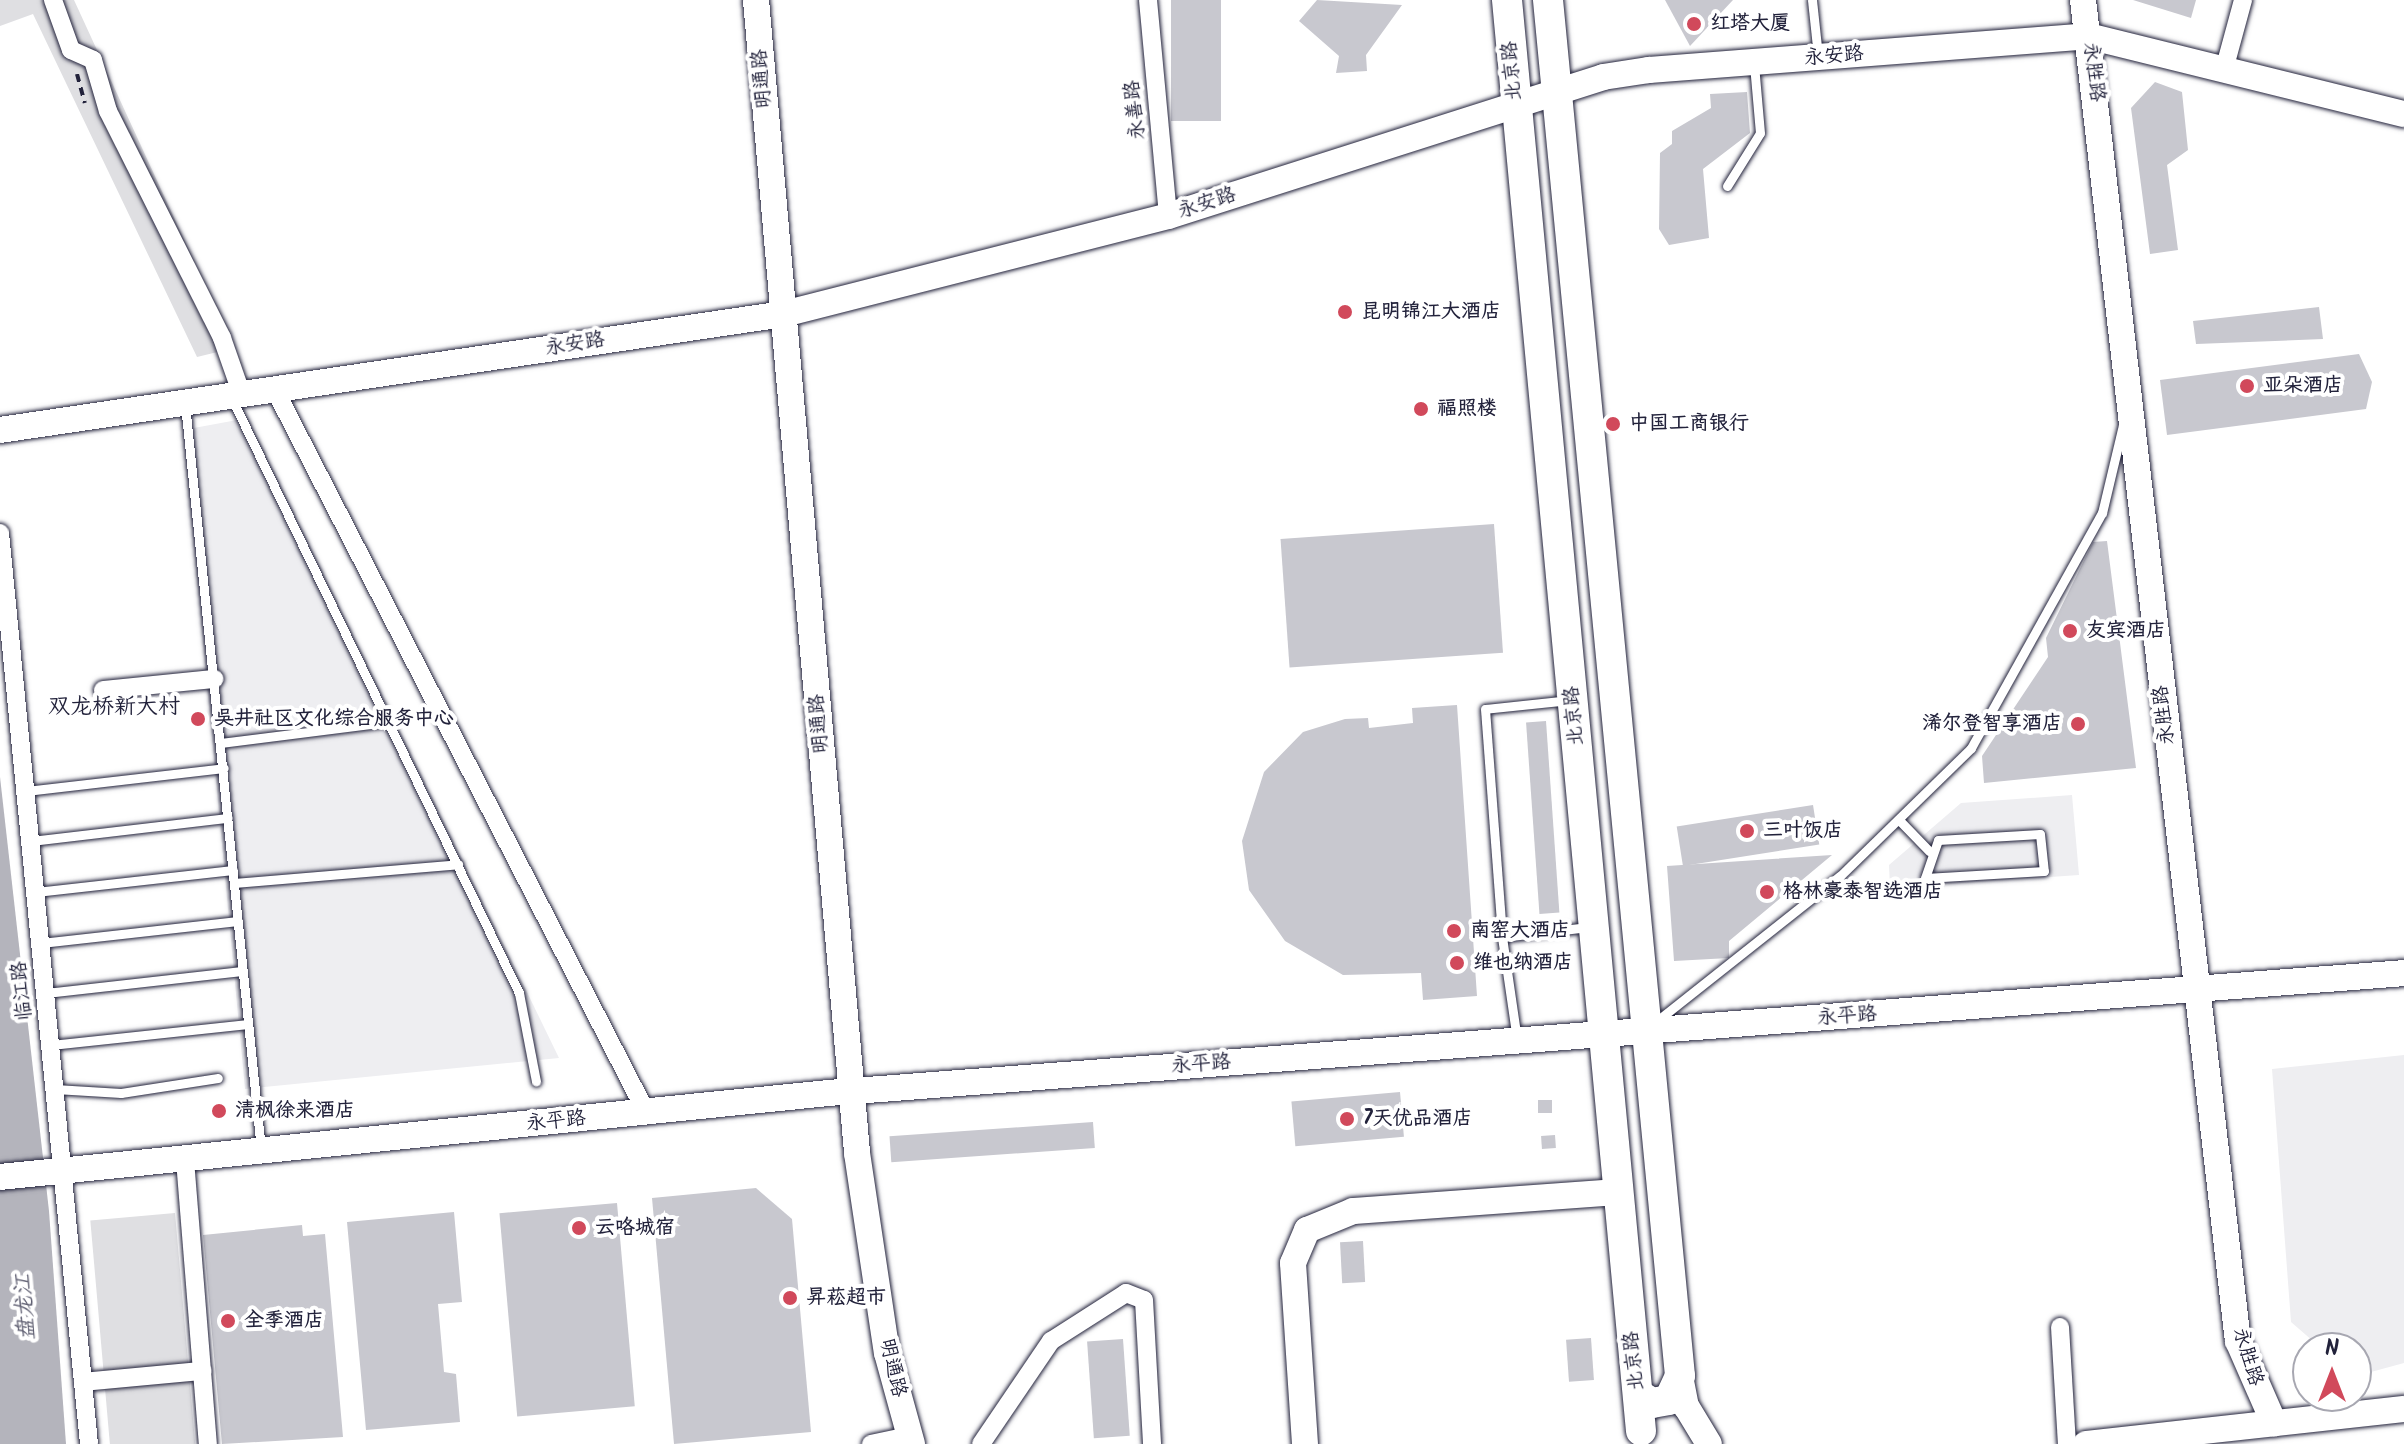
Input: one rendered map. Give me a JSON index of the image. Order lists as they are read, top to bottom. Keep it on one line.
{"streets":{"main road":["北京路"],"street":["永安路","永胜路","明通路","永善路","临江路","永平路"]},"crossings":[["永安路","北京路"],["永安路","永胜路"],["永安路","明通路"],["永安路","永善路"],["北京路","永平路"],["永胜路","永平路"],["明通路","永平路"],["临江路","永平路"]],"districts":["双龙桥新大村"],"water":["盘龙江"],"places":["红塔大厦","昆明锦江大酒店","亚朵酒店","福照楼","中国工商银行","友宾酒店","吴井社区文化综合服务中心","浠尔登智享酒店","三叶饭店","格林豪泰智选酒店","南窑大酒店","维也纳酒店","清枫徐来酒店","7天优品酒店","云咯城宿","昇菘超市","全季酒店"],"north":"top"}
